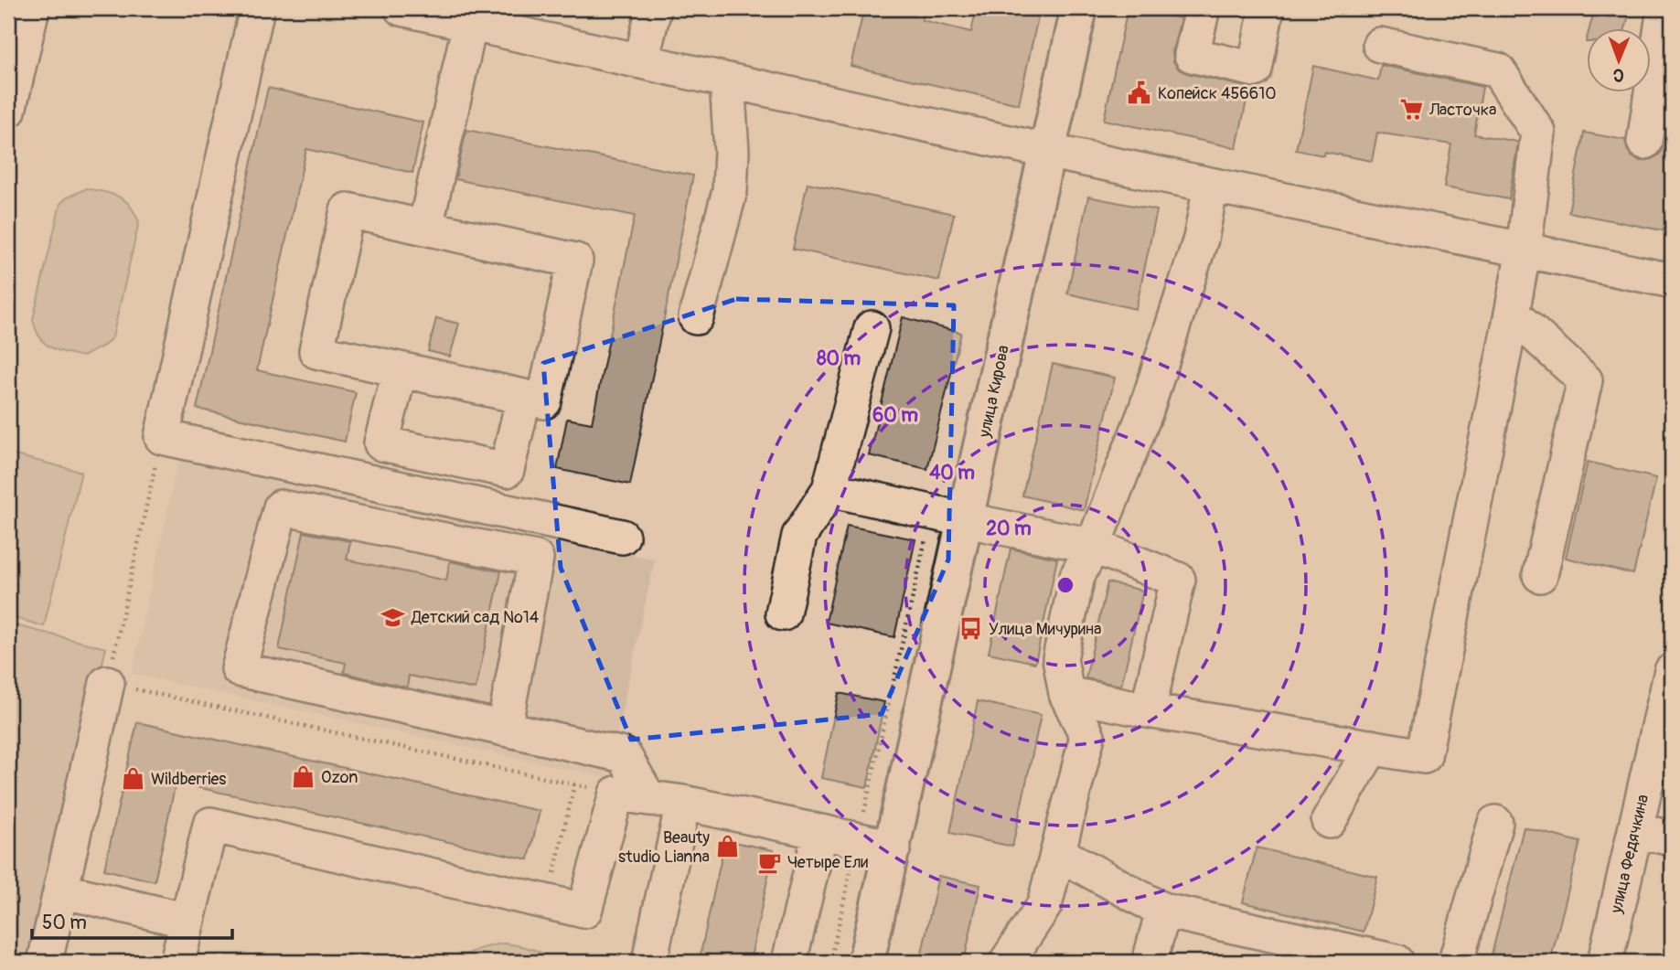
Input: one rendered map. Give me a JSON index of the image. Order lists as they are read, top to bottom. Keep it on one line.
{"streets":{"main road":["улица Кирова"],"street":["улица Федячкина"]},"places":{"public building":["Копейск 456610"],"supermarket":["Ласточка"],"school or university":["Детский сад №14"],"bus stop":["Улица Мичурина"],"shop":["Ozon","Wildberries","Beauty studio Lianna"],"cafe":["Четыре Ели"]},"scale_bar":"50 m","north":"bottom","rings":["80 m","60 m","40 m","20 m"]}
